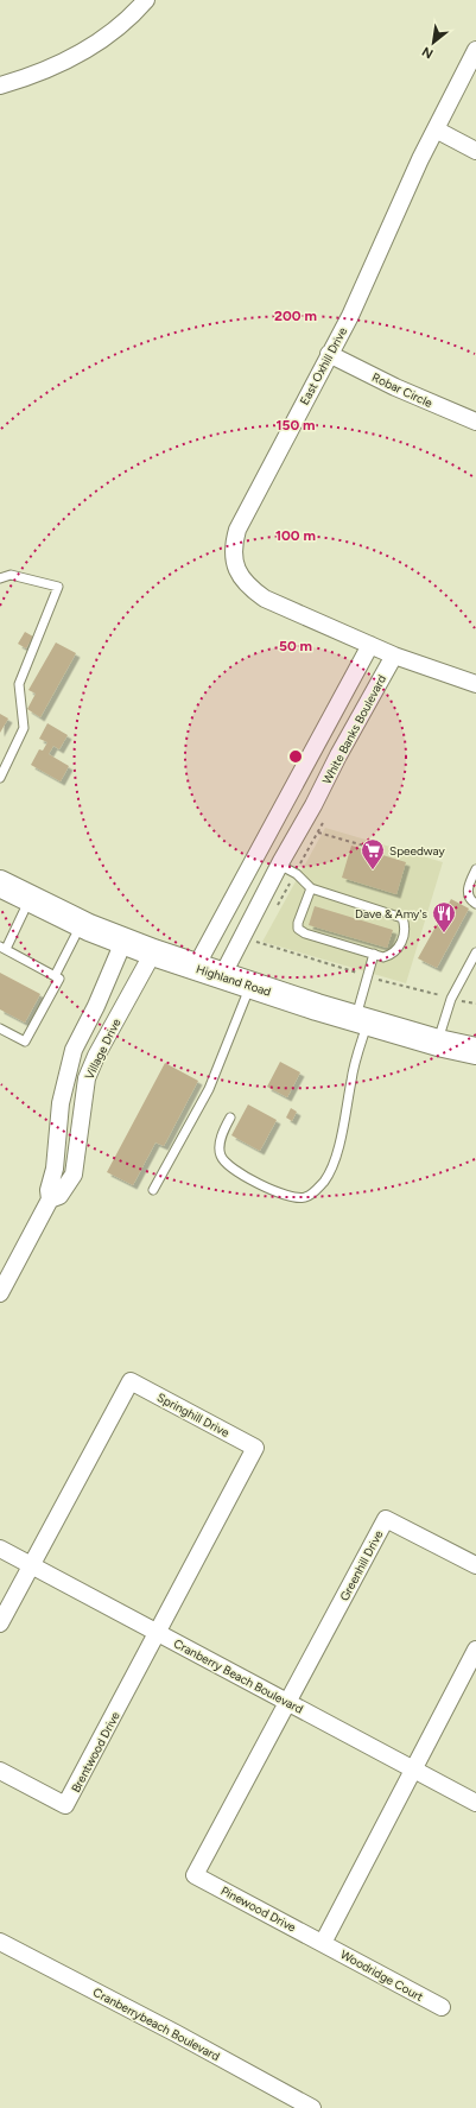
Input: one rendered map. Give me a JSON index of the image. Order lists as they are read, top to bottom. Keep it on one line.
{"streets":{"highway":["Highland Road"],"street":["East Oxhill Drive","Robar Circle","White Banks Boulevard","Village Drive","Springhill Drive","Greenhill Drive","Cranberry Beach Boulevard","Brentwood Drive","Pinewood Drive","Woodridge Court","Cranberrybeach Boulevard"]},"crossings":[["East Oxhill Drive","Robar Circle"],["East Oxhill Drive","White Banks Boulevard"],["White Banks Boulevard","Highland Road"],["Highland Road","Village Drive"],["Springhill Drive","Cranberry Beach Boulevard"],["Springhill Drive","Brentwood Drive"],["Greenhill Drive","Cranberry Beach Boulevard"],["Greenhill Drive","Pinewood Drive"],["Cranberry Beach Boulevard","Brentwood Drive"],["Cranberry Beach Boulevard","Pinewood Drive"],["Pinewood Drive","Woodridge Court"]],"places":{"supermarket":["Speedway"],"restaurant":["Dave & Amy's"]},"north":"bottom left","rings":["200 m","150 m","100 m","50 m"]}
